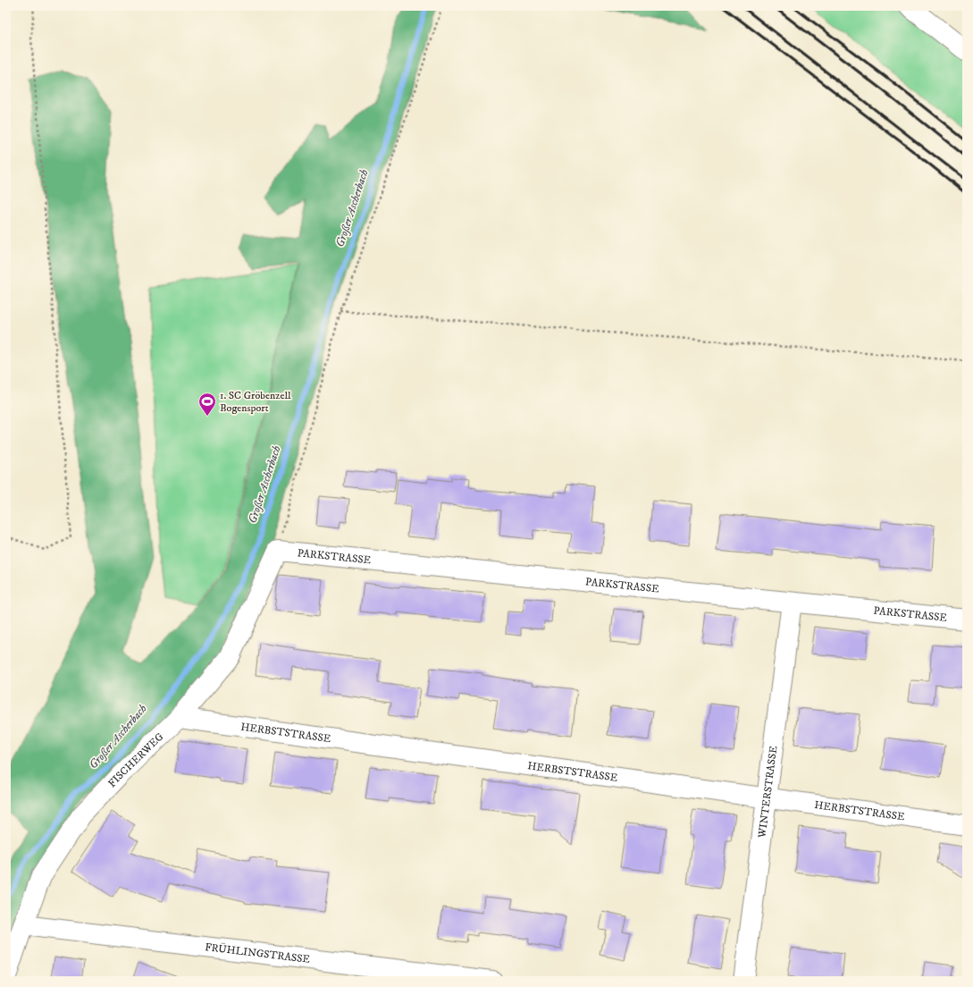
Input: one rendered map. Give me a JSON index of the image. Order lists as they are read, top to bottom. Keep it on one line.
{"streets":{"street":["PARKSTRASSE","HERBSTSTRASSE","FISCHERWEG","WINTERSTRASSE","FRÜHLINGSTRASSE"]},"crossings":[["PARKSTRASSE","FISCHERWEG"],["PARKSTRASSE","WINTERSTRASSE"],["HERBSTSTRASSE","FISCHERWEG"],["HERBSTSTRASSE","WINTERSTRASSE"],["FISCHERWEG","FRÜHLINGSTRASSE"]],"water":["Großer Ascherbach"],"places":{"sports":["1. SC Gröbenzell Bogensport"]}}
